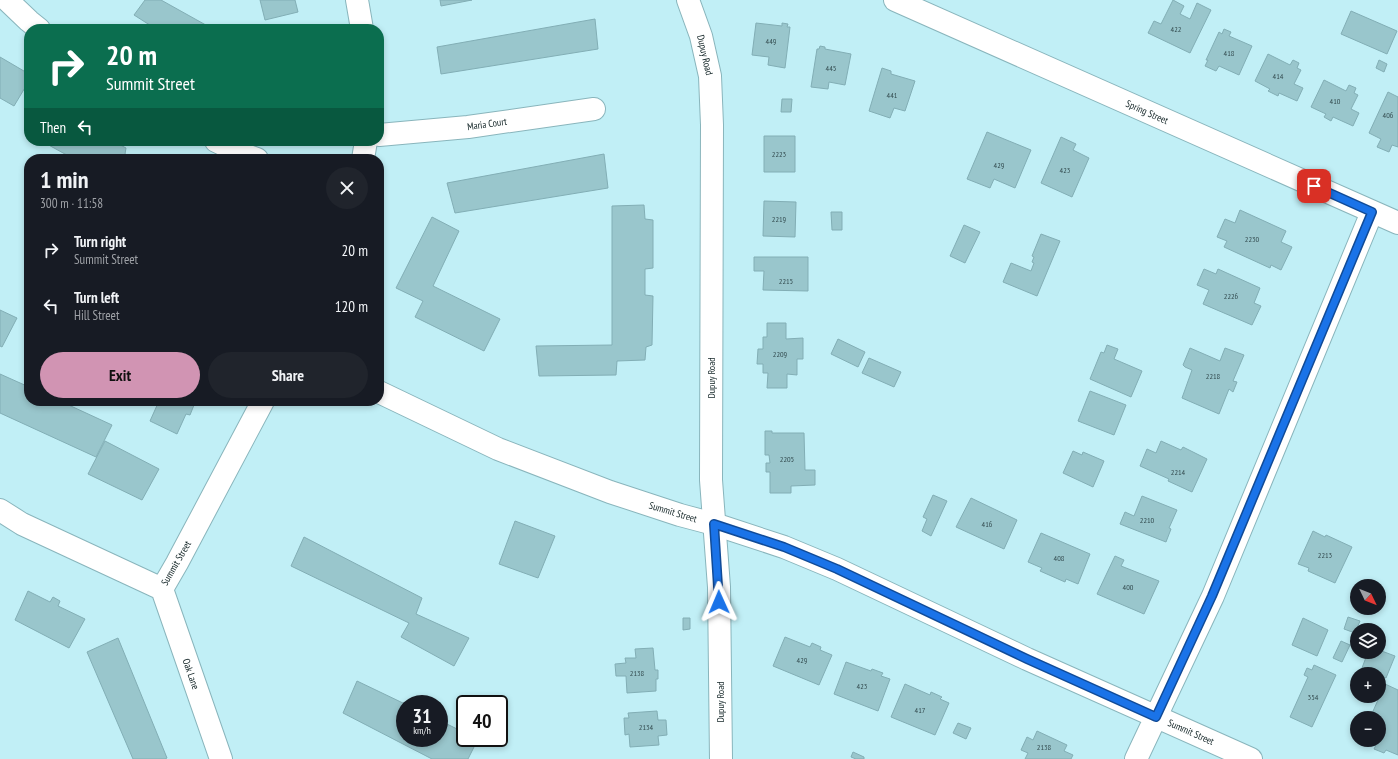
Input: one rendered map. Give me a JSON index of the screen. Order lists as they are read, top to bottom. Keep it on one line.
{"streets":{"street":["Dupuy Road","Spring Street","Maria Court","Summit Street","Oak Lane"]},"crossings":[["Dupuy Road","Summit Street"],["Summit Street","Oak Lane"]],"house_numbers":["422","449","418","445","414","441","410","406","2223","429","423","2219","2230","2215","2226","2209","2218","2205","2214","2210","416","2213","408","400","429","2138","423","354","417","2134","2138"],"north":"bottom right","page":{"turn":["20 m","Summit Street"],"then":"Then","heading":["1 min","300 m · 11:58"],"list":[{"name":"Turn right","note":"Summit Street","value":"20 m"},{"name":"Turn left","note":"Hill Street","value":"120 m"}],"buttons":["Exit","Share"],"map_buttons":["+","−"],"speed":"31 km/h","limit":"40"}}
